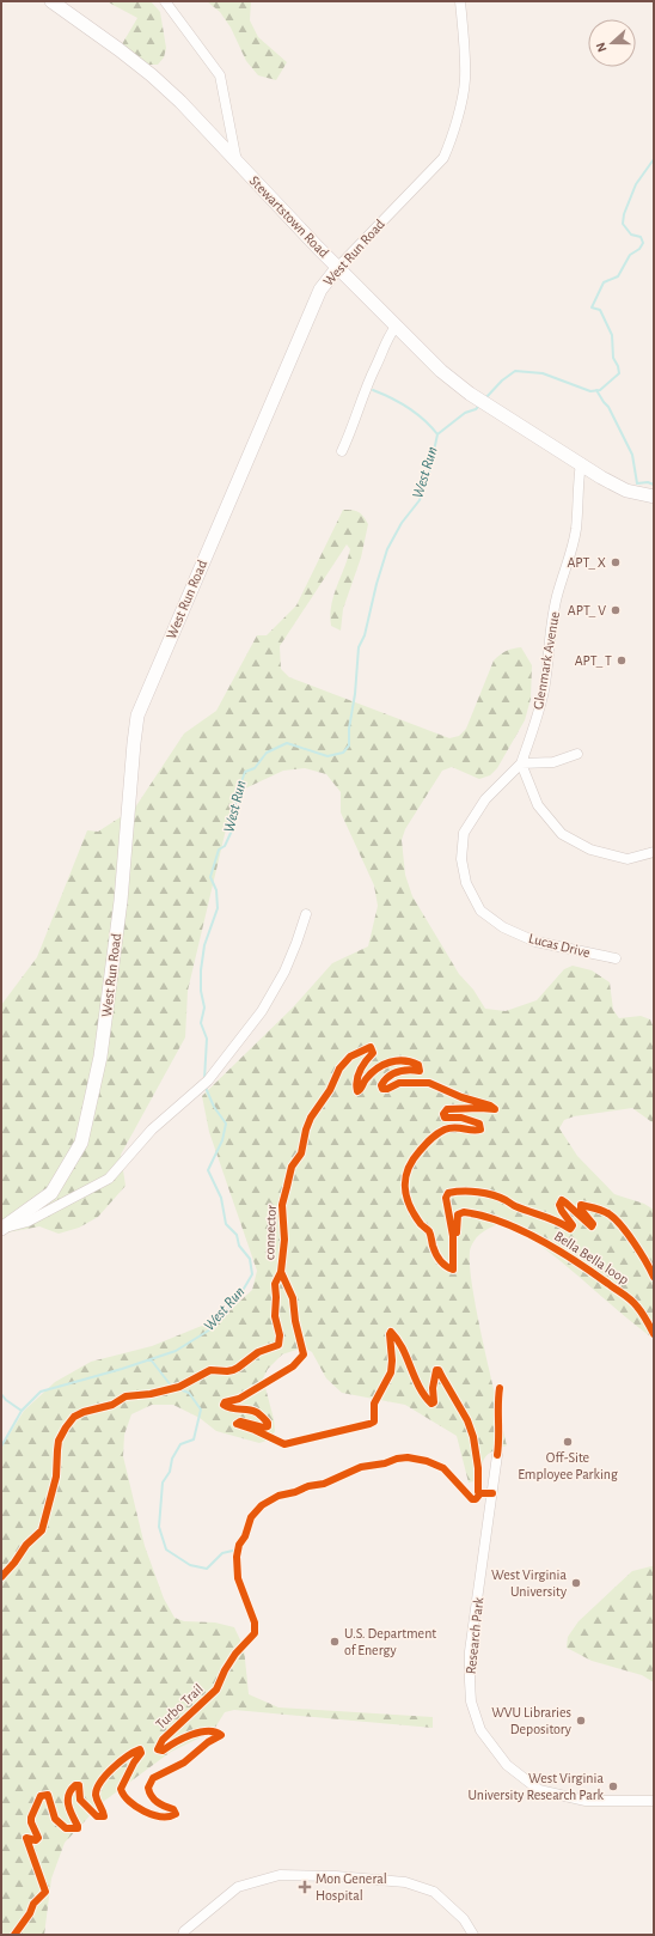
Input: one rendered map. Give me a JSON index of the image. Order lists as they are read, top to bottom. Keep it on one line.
{"streets":{"street":["Stewartstown Road","West Run Road","Glenmark Avenue","Lucas Drive","Research Park"],"cycle path":["connector","Bella Bella loop","Turbo Trail"]},"crossings":[["Stewartstown Road","West Run Road"],["Stewartstown Road","Glenmark Avenue"],["Glenmark Avenue","Lucas Drive"]],"water":["West Run"],"places":{"other":["APT_ X","APT_ V","APT_ T","Off-Site Employee Parking","West Virginia University","U.S. Department of Energy","WVU Libraries Depository","West Virginia University Research Park"],"health":["Mon General Hospital"]},"north":"left"}
